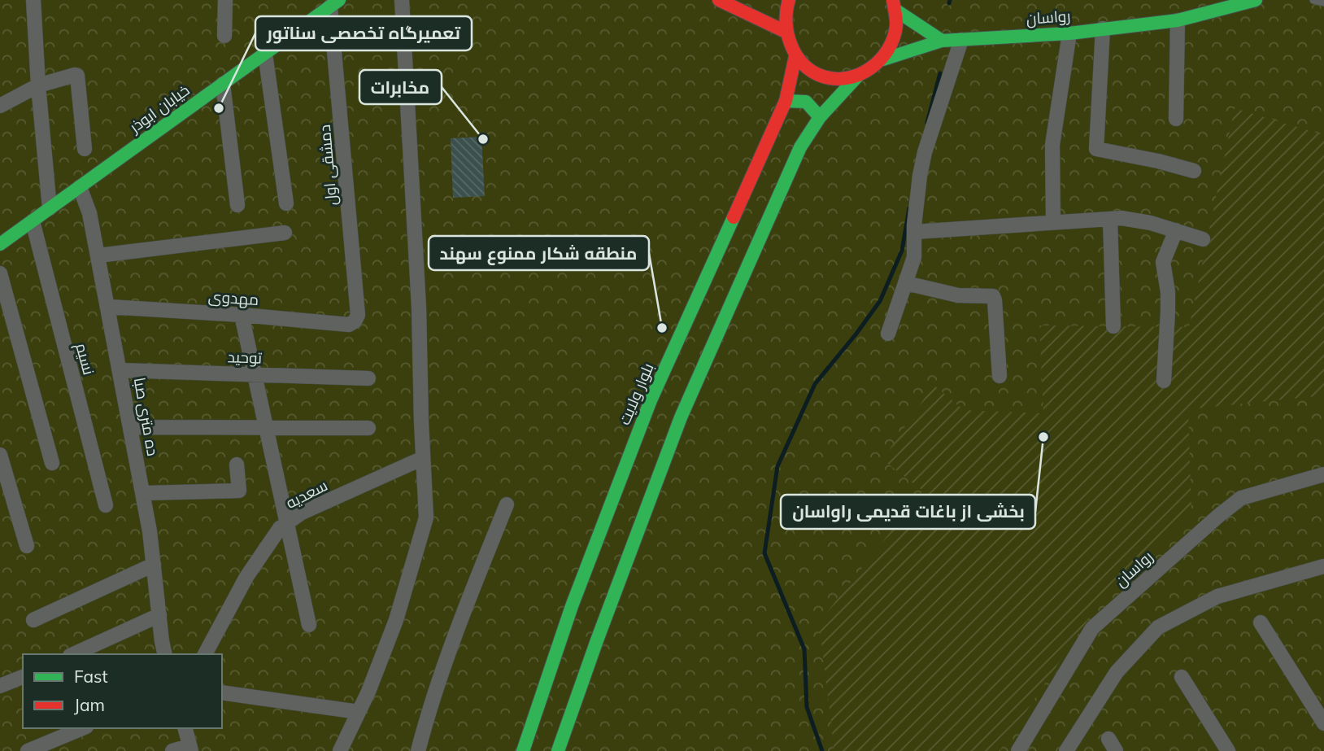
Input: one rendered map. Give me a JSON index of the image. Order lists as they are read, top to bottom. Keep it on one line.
{"streets":{"main road":["رواسان","خیابان ابوذر","بلوار ولایت"],"street":["دمشقی اول","مهدوی","توحید","نسیم","ده متری صبا","سعدیه"]},"crossings":[["خیابان ابوذر","دمشقی اول"],["خیابان ابوذر","نسیم"],["خیابان ابوذر","ده متری صبا"],["دمشقی اول","مهدوی"],["مهدوی","ده متری صبا"],["توحید","ده متری صبا"]],"places":["تعمیرگاه تخصصی سناتور","مخابرات","منطقه شکار ممنوع سهند","بخشی از باغات قدیمی راواسان"],"legend":["Fast","Jam"]}
